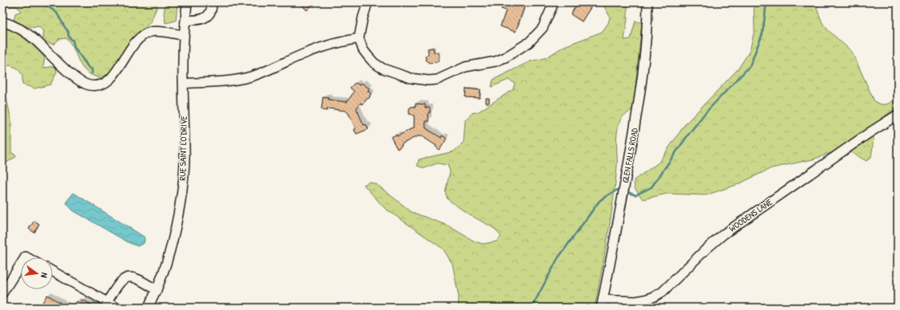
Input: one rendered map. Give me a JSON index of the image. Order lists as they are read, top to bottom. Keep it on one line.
{"streets":{"street":["RUE SAINT LO DRIVE","GLEN FALLS ROAD","WOODENS LANE"]},"crossings":[["GLEN FALLS ROAD","WOODENS LANE"]],"north":"right"}
